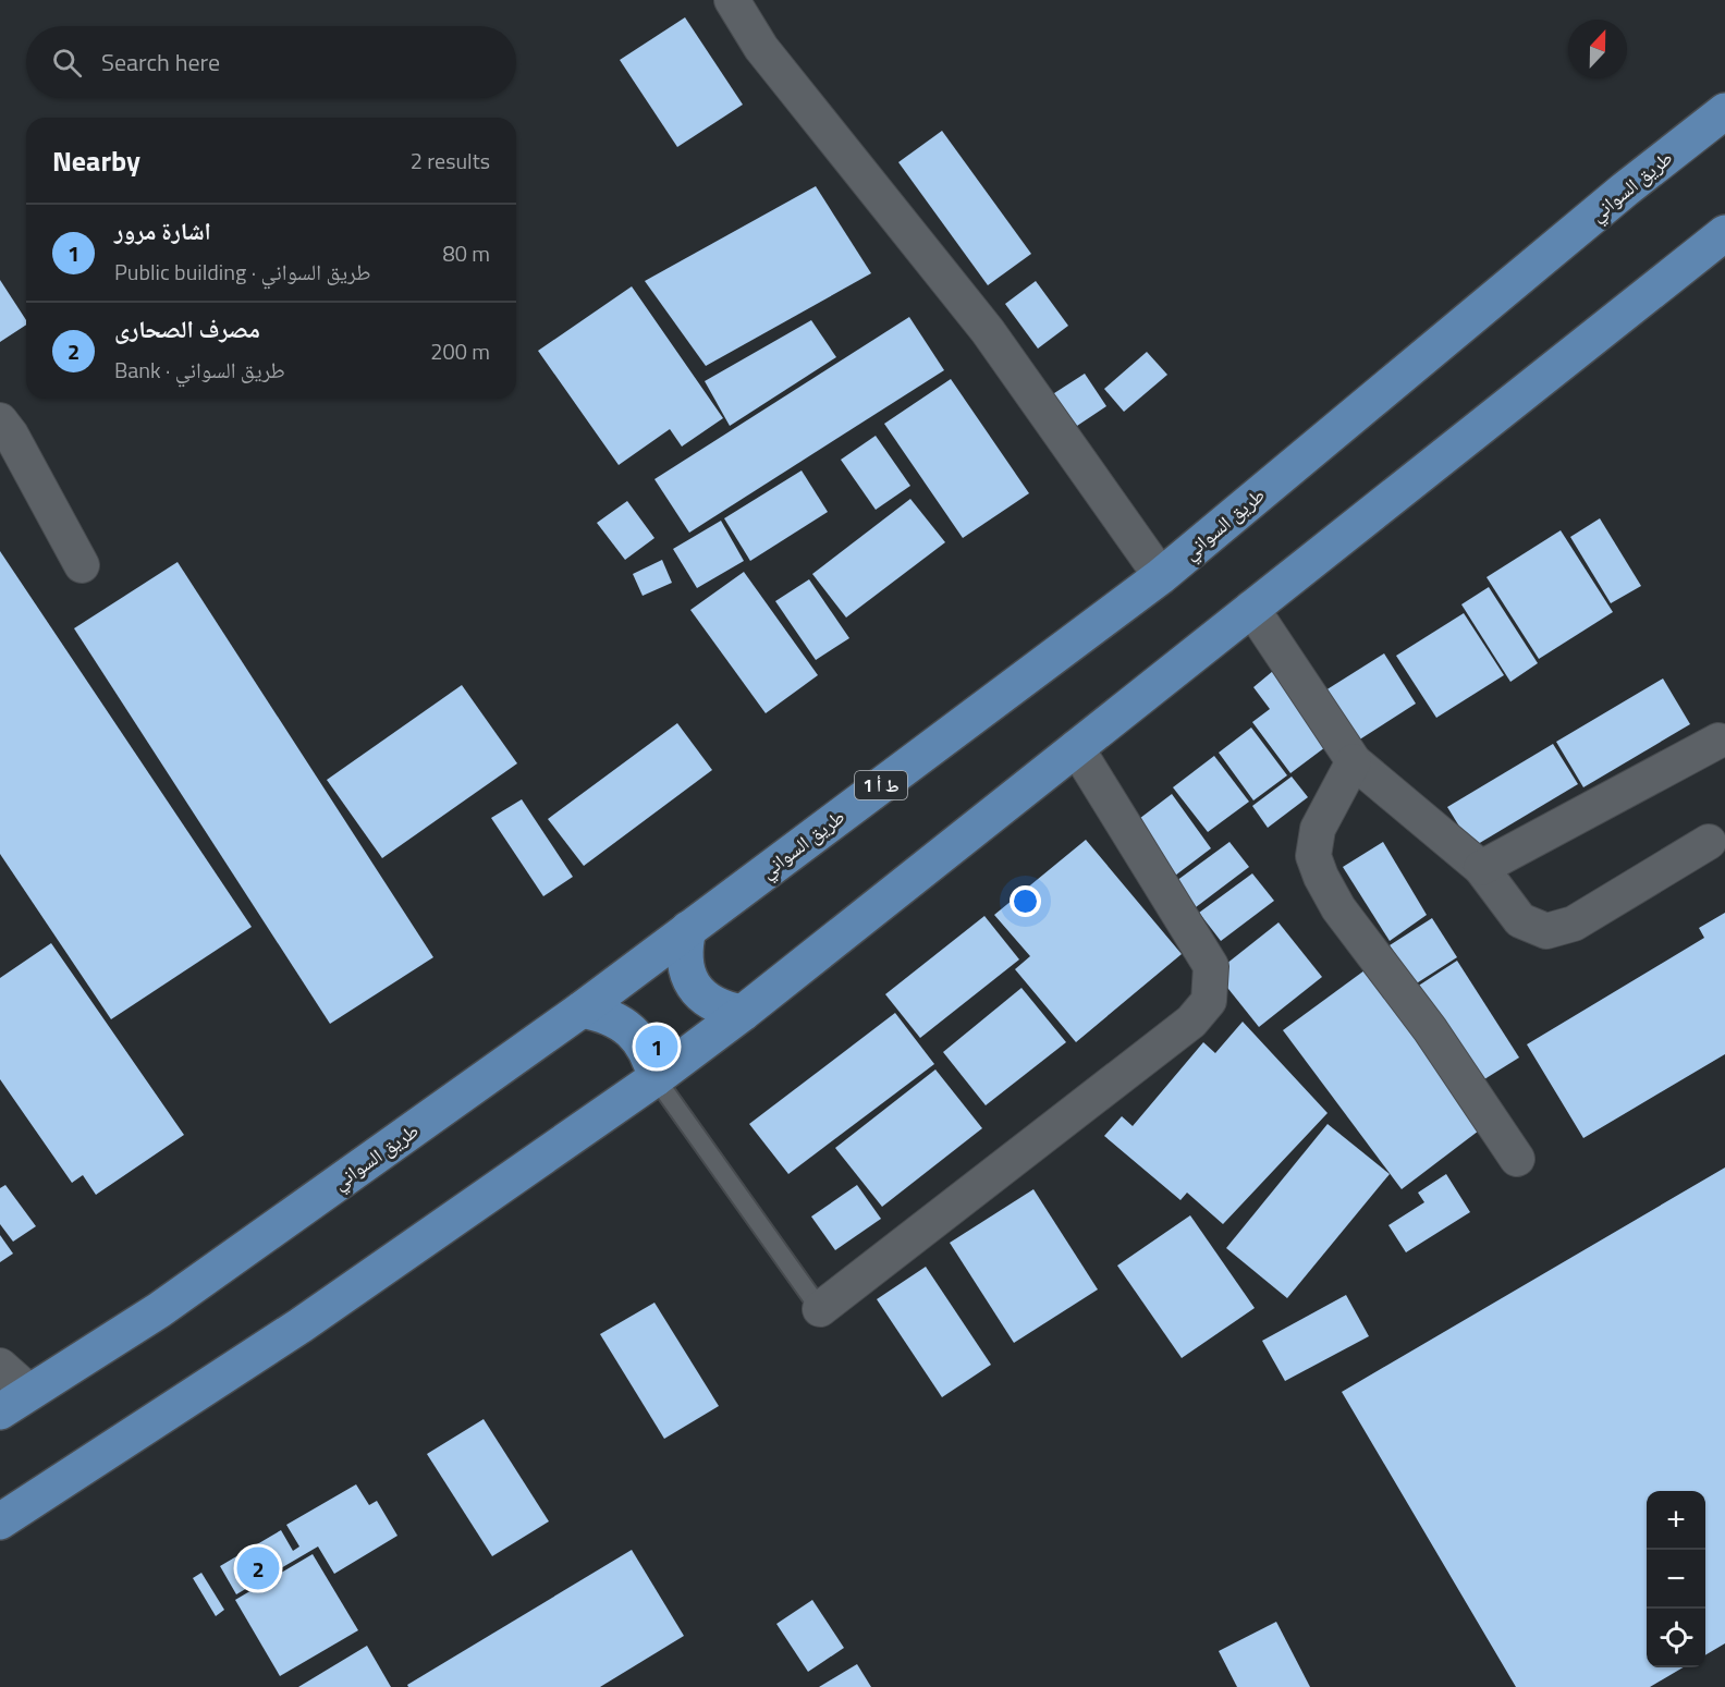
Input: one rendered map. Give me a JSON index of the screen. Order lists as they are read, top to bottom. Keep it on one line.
{"streets":{"highway":["طريق السواني","ط أ 1"]},"north":"top","page":{"search":"Search here","heading":["Nearby","2 results"],"list":[{"mark":"1","name":"اشارة مرور","note":"Public building · طريق السواني","value":"80 m"},{"mark":"2","name":"مصرف الصحارى","note":"Bank · طريق السواني","value":"200 m"}],"pins":["1","2"],"map_buttons":["+","−"]}}
